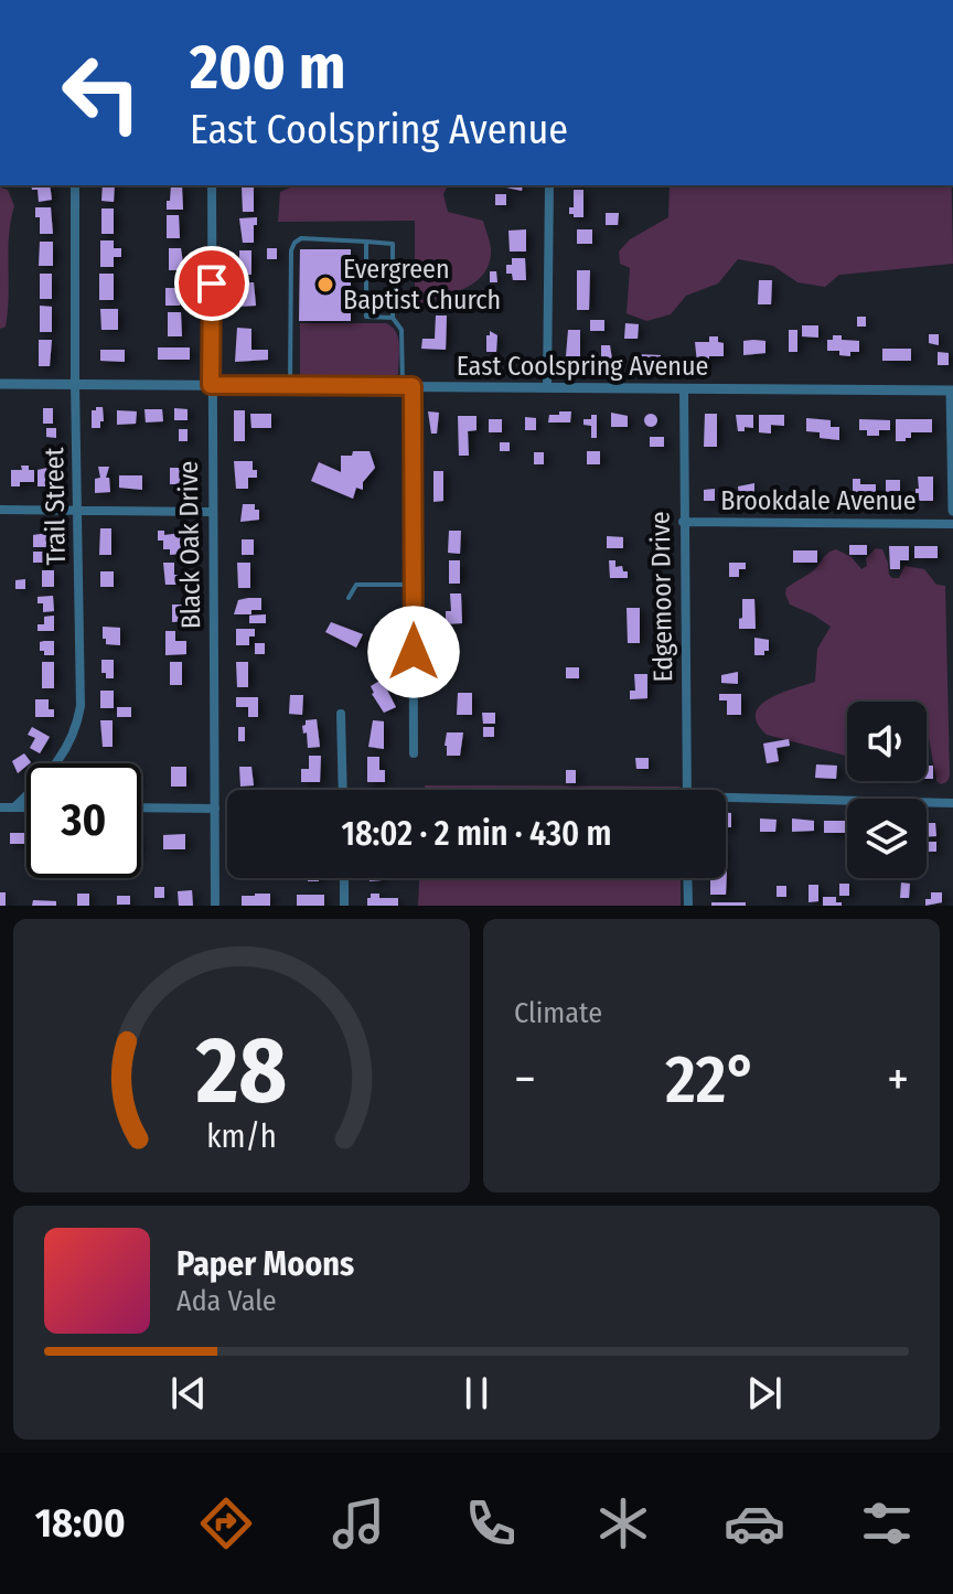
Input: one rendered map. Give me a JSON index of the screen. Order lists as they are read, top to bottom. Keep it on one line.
{"streets":{"street":["East Coolspring Avenue","Brookdale Avenue","Trail Street","Black Oak Drive","Edgemoor Drive"]},"crossings":[["East Coolspring Avenue","Trail Street"],["East Coolspring Avenue","Black Oak Drive"],["East Coolspring Avenue","Edgemoor Drive"],["Brookdale Avenue","Edgemoor Drive"]],"places":["Evergreen Baptist Church"],"page":{"turn":["200 m","East Coolspring Avenue"],"limit":"30","trip":"18:02 · 2 min · 430 m","tile":"Climate","heat":["−","22°","+"],"song":["Paper Moons","Ada Vale"],"tabs":"18:00","gauge":["28","km/h"]}}
